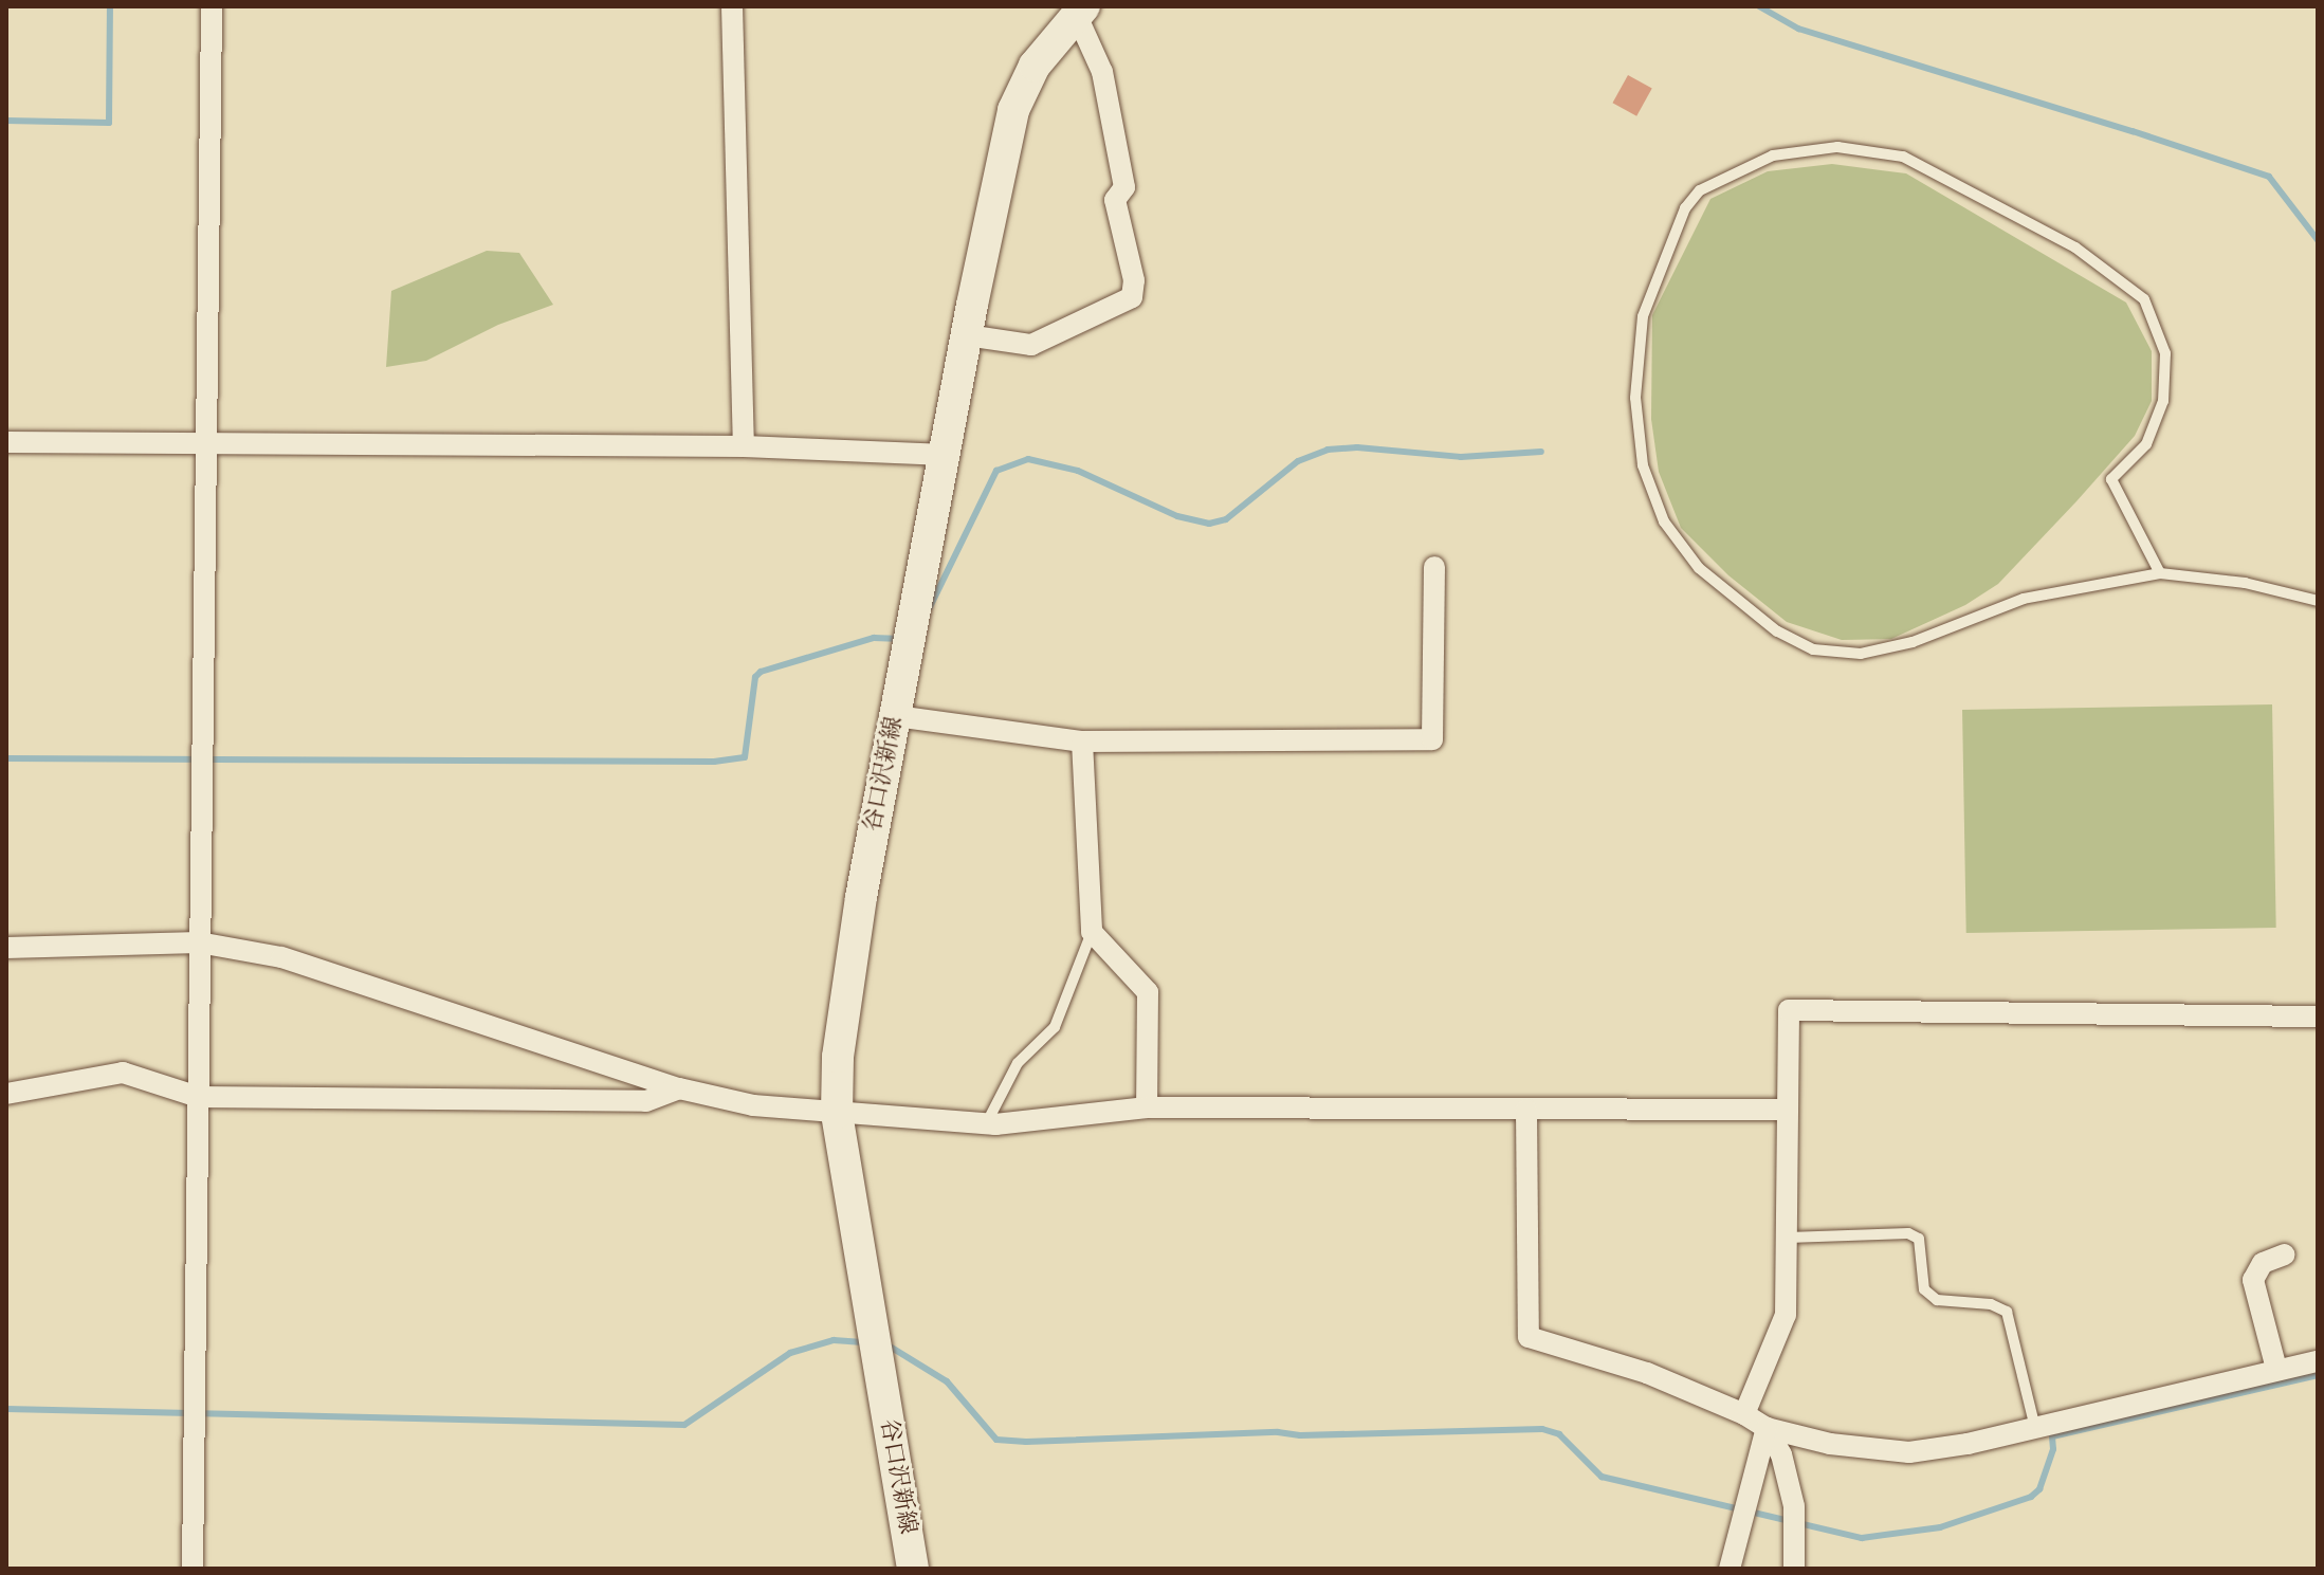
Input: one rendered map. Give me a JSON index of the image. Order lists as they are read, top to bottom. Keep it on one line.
{"streets":{"main road":["谷口沢新線"]}}
